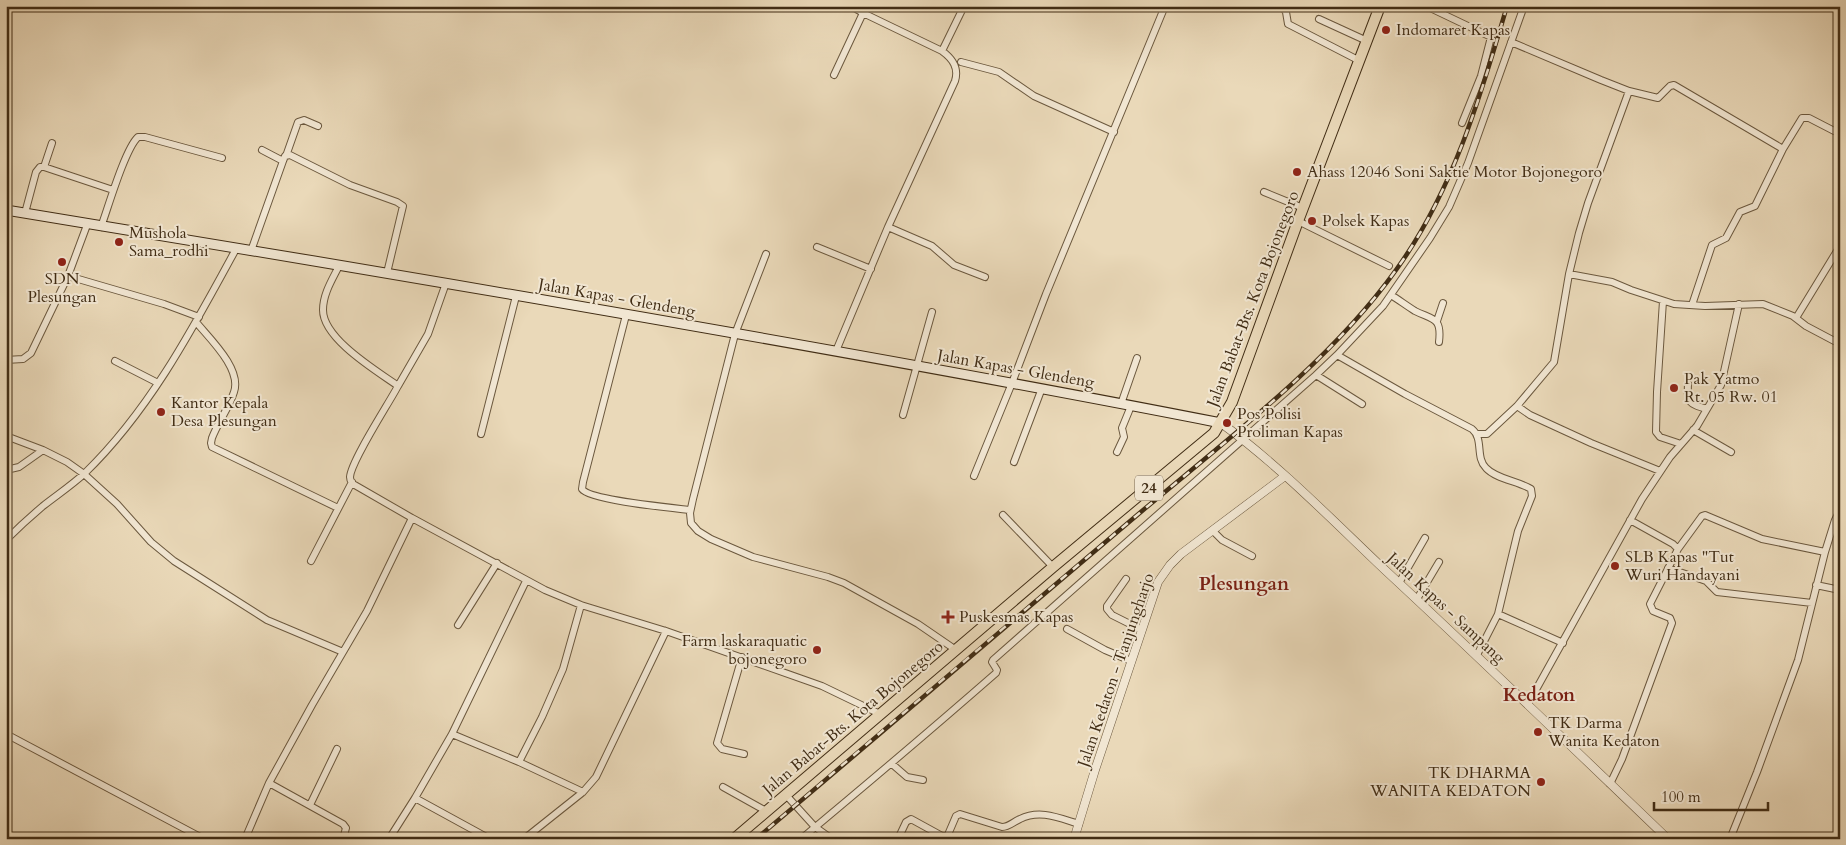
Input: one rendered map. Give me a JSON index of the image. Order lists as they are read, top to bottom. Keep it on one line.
{"streets":{"highway":["Jalan Babat-Bts. Kota Bojonegoro","24"],"main road":["Jalan Kapas - Glendeng"],"street":["Jalan Kapas - Sampang","Jalan Kedaton - Tanjungharjo"]},"crossings":[["Jalan Kapas - Glendeng","Jalan Babat-Bts. Kota Bojonegoro"],["Jalan Kapas - Glendeng","Jalan Kapas - Sampang"],["Jalan Babat-Bts. Kota Bojonegoro","Jalan Kapas - Sampang"],["Jalan Kapas - Sampang","Jalan Kedaton - Tanjungharjo"]],"districts":["Plesungan","Kedaton"],"places":{"other":["Indomaret Kapas","Ahass 12046 Soni Saktie Motor Bojonegoro","Polsek Kapas","Mushola Sama_rodhi","SDN Plesungan","Pak Yatmo Rt. 05 Rw. 01","Kantor Kepala Desa Plesungan","Pos Polisi Proliman Kapas","SLB Kapas \"Tut Wuri Handayani","Farm laskaraquatic bojonegoro","TK Darma Wanita Kedaton","TK DHARMA WANITA KEDATON"],"health":["Puskesmas Kapas"]},"scale_bar":"100 m"}
